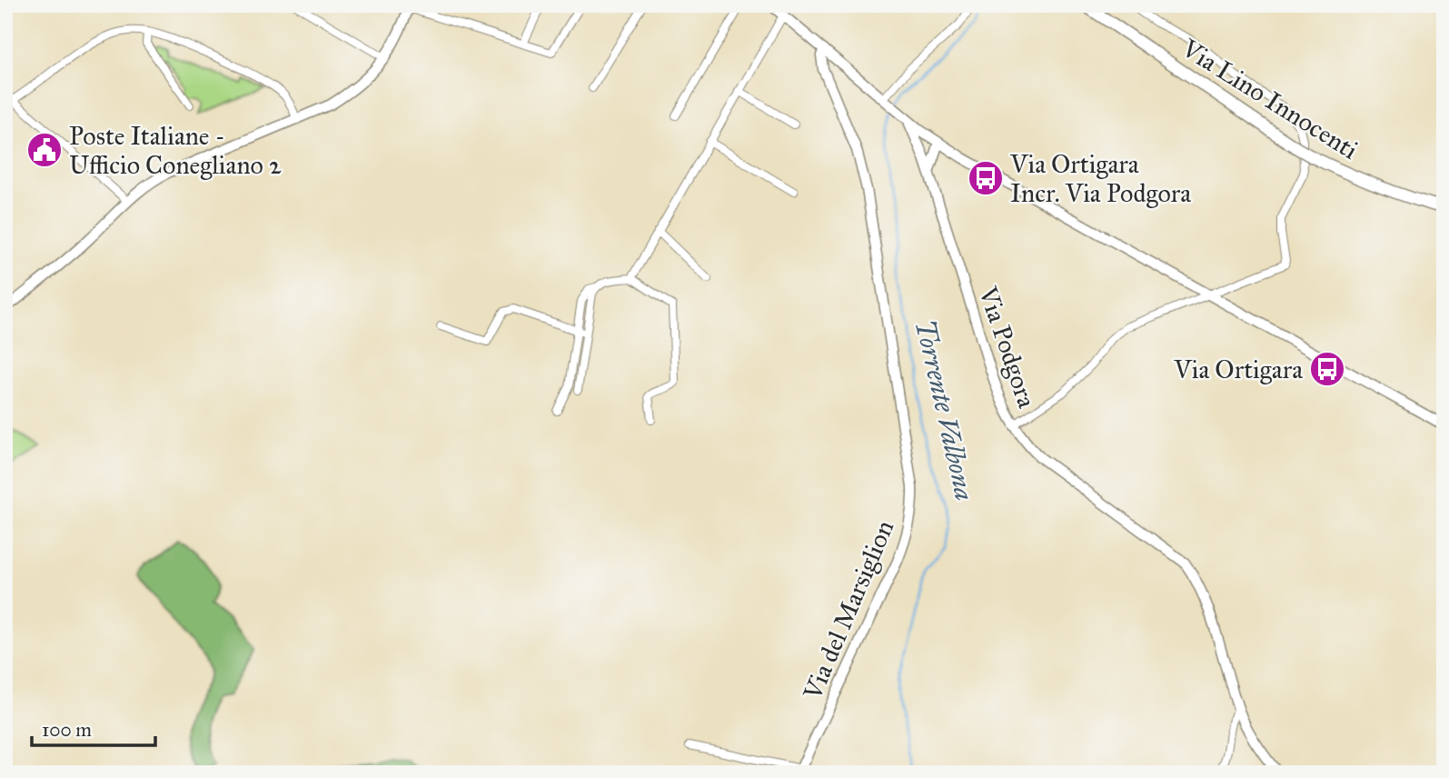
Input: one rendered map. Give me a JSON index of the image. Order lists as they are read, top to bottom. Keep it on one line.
{"streets":{"main road":["Via Lino Innocenti"],"street":["Via Podgora","Via del Marsiglion"]},"water":["Torrente Valbona"],"places":{"public building":["Poste Italiane - Ufficio Conegliano 2"],"bus stop":["Via Ortigara Incr. Via Podgora","Via Ortigara"]},"scale_bar":"100 m"}
